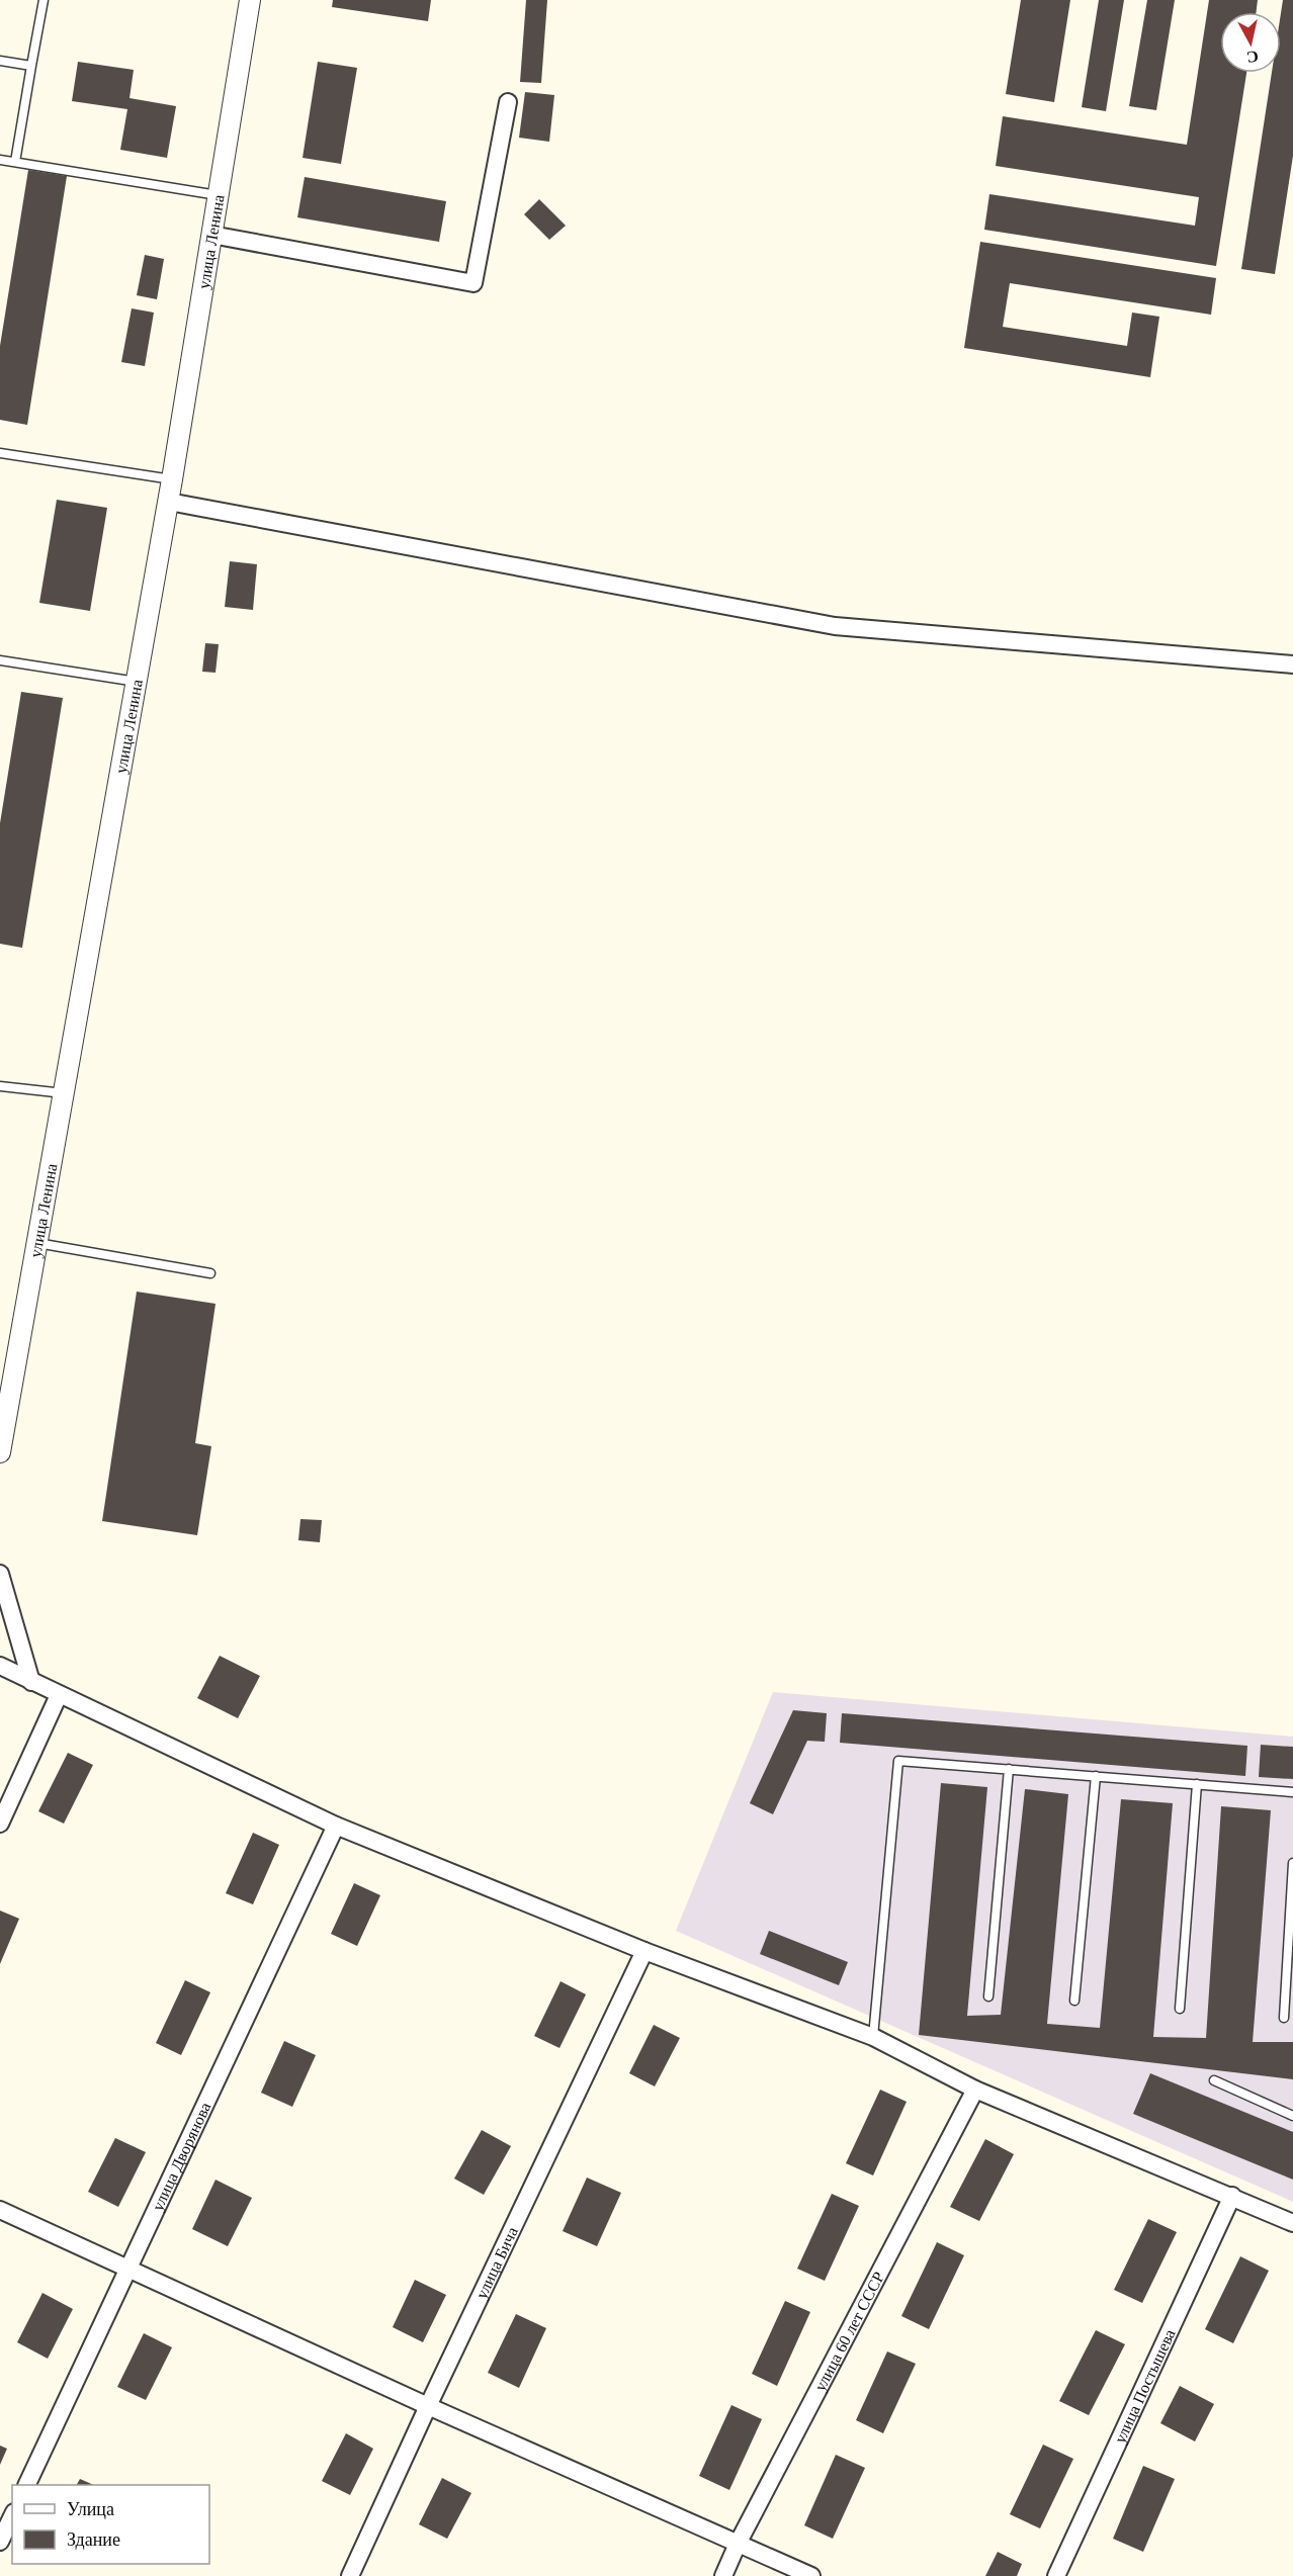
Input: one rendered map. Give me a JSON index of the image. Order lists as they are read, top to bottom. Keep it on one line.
{"streets":{"street":["улица Ленина","улица Дворянова","улица Бича","улица 60 лет СССР","улица Постышева"]},"legend":["Улица","Здание"],"north":"bottom"}
